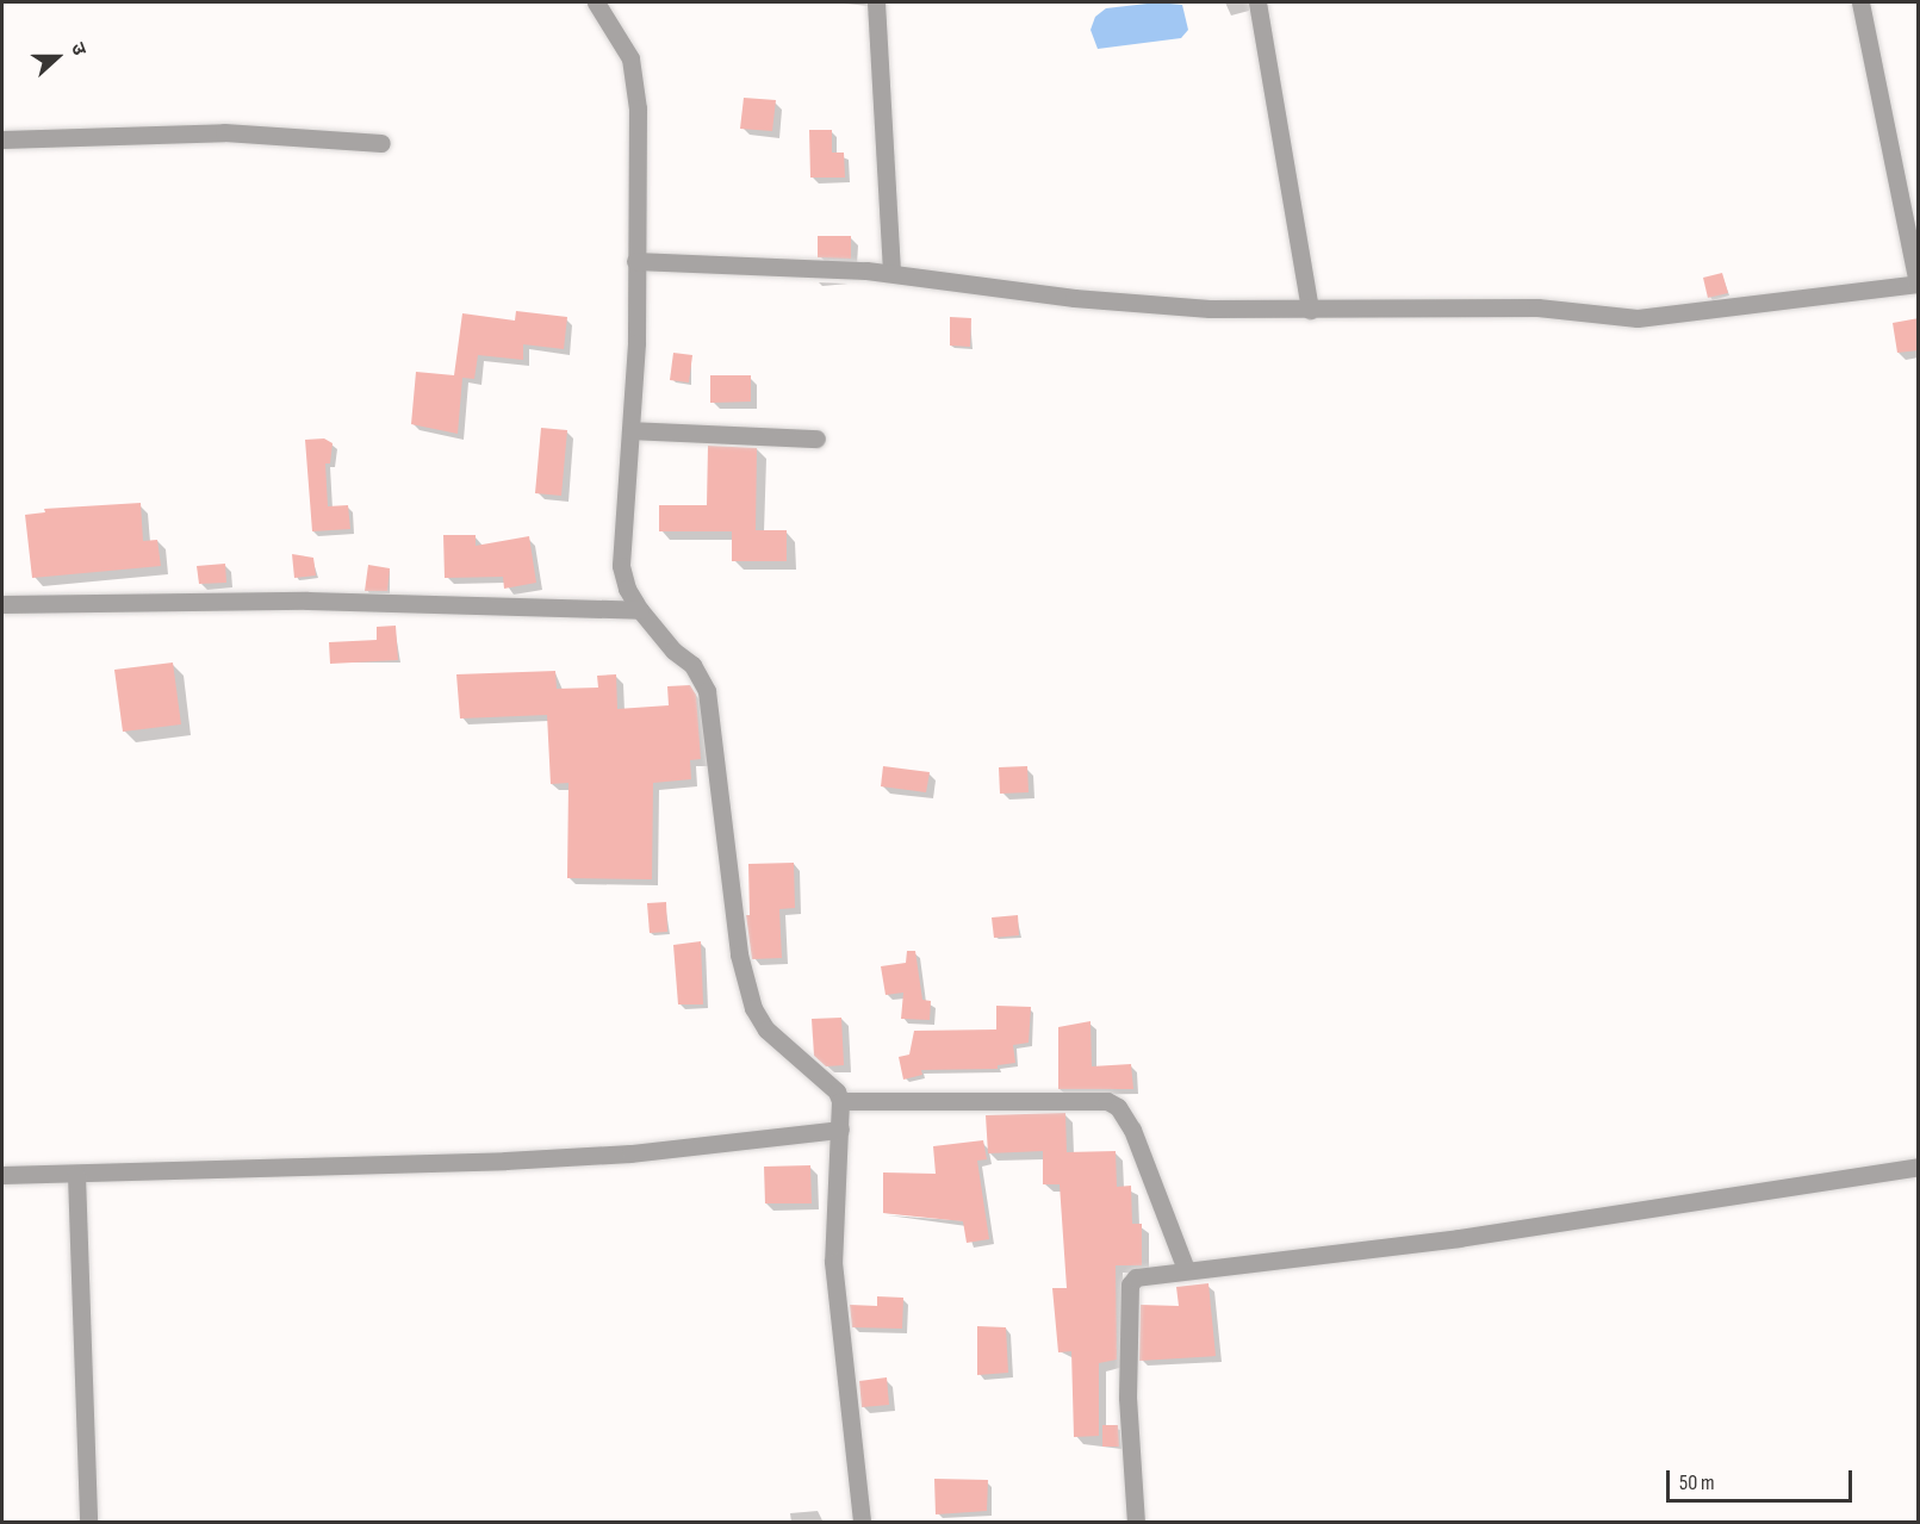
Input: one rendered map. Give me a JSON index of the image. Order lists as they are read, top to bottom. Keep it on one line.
{"scale_bar":"50 m","north":"right"}
